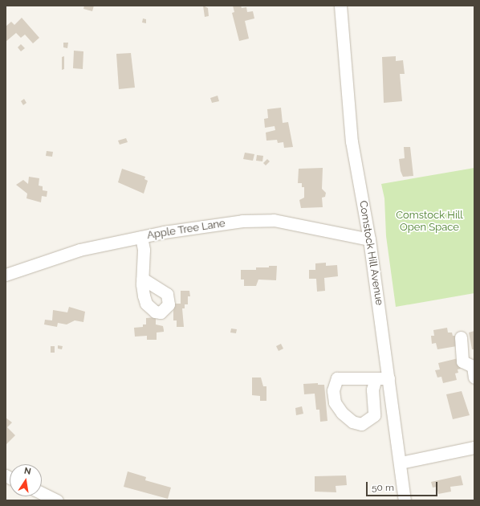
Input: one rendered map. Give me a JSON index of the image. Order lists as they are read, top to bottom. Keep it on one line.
{"streets":{"street":["Apple Tree Lane","Comstock Hill Avenue"]},"crossings":[["Apple Tree Lane","Comstock Hill Avenue"]],"parks":["Comstock Hill Open Space"],"scale_bar":"50 m","north":"top"}
